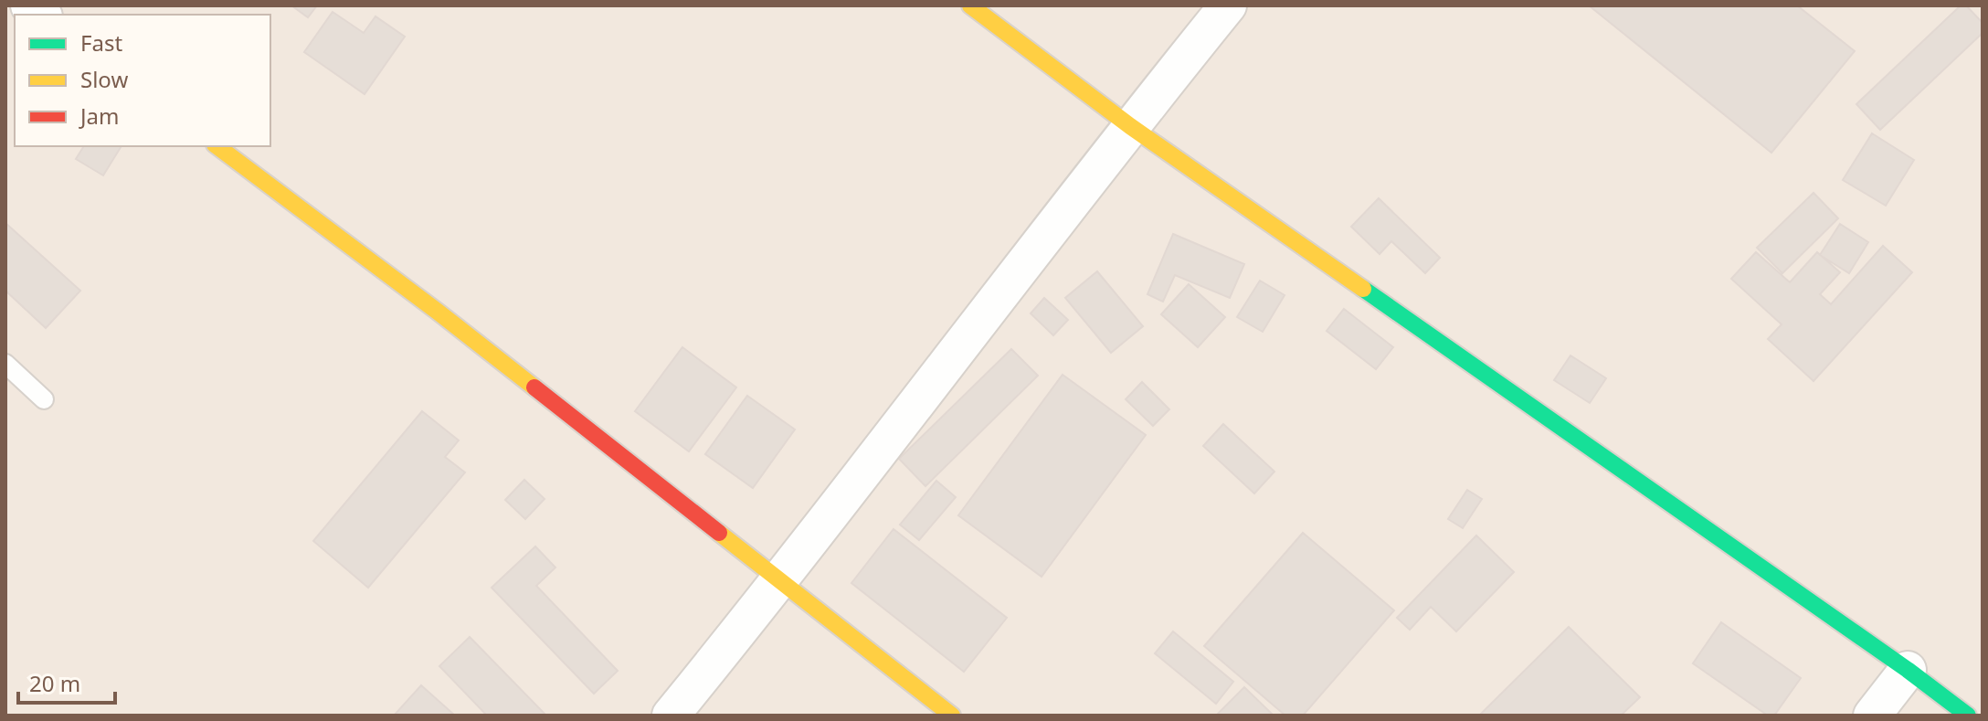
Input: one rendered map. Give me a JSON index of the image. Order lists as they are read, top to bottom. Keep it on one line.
{"legend":["Fast","Slow","Jam"],"scale_bar":"20 m"}
